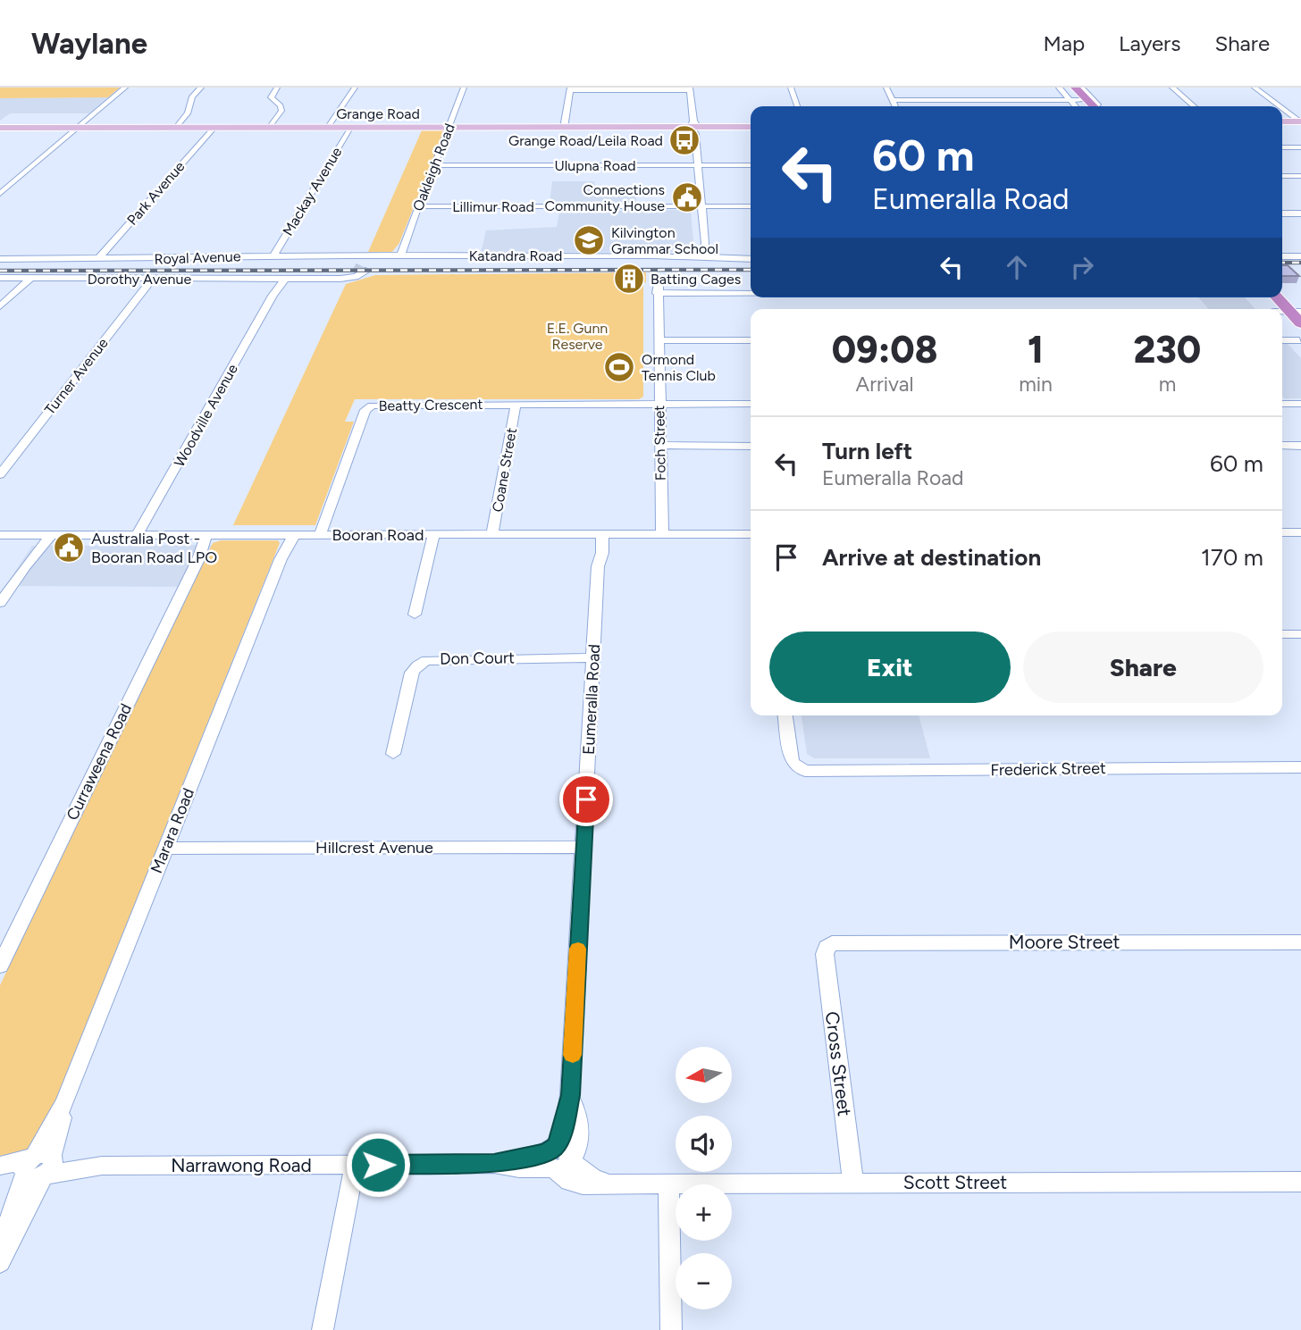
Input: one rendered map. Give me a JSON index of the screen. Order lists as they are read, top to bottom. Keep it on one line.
{"streets":{"main road":["Grange Road"],"street":["Ulupna Road","Oakleigh Road","Mackay Avenue","Park Avenue","Lillimur Road","Katandra Road","Royal Avenue","Dorothy Avenue","Turner Avenue","Beatty Crescent","Woodville Avenue","Foch Street","Coane Street","Booran Road","Don Court","Eumeralla Road","Curraweena Road","Frederick Street","Marara Road","Hillcrest Avenue","Moore Street","Cross Street","Narrawong Road","Scott Street"]},"crossings":[["Grange Road","Oakleigh Road"],["Grange Road","Mackay Avenue"],["Grange Road","Park Avenue"],["Ulupna Road","Oakleigh Road"],["Oakleigh Road","Lillimur Road"],["Oakleigh Road","Katandra Road"],["Oakleigh Road","Royal Avenue"],["Mackay Avenue","Royal Avenue"],["Park Avenue","Royal Avenue"],["Katandra Road","Royal Avenue"],["Dorothy Avenue","Turner Avenue"],["Dorothy Avenue","Woodville Avenue"],["Beatty Crescent","Foch Street"],["Beatty Crescent","Coane Street"],["Beatty Crescent","Booran Road"],["Woodville Avenue","Booran Road"],["Foch Street","Booran Road"],["Coane Street","Booran Road"],["Booran Road","Eumeralla Road"],["Booran Road","Curraweena Road"],["Booran Road","Marara Road"],["Don Court","Eumeralla Road"],["Eumeralla Road","Hillcrest Avenue"],["Eumeralla Road","Narrawong Road"],["Eumeralla Road","Scott Street"],["Marara Road","Hillcrest Avenue"],["Marara Road","Narrawong Road"],["Moore Street","Cross Street"],["Cross Street","Scott Street"],["Narrawong Road","Scott Street"]],"parks":["E.E. Gunn Reserve"],"places":{"bus stop":["Grange Road/Leila Road"],"public building":["Connections Community House","Australia Post - Booran Road LPO"],"school or university":["Kilvington Grammar School"],"building":["Batting Cages"],"sports":["Ormond Tennis Club"]},"north":"left","page":{"header":"Waylane","nav":["Map","Layers","Share"],"turn":["60 m","Eumeralla Road"],"eta":["09:08","Arrival","1","min","230","m"],"list":[{"name":"Turn left","note":"Eumeralla Road","value":"60 m"},{"name":"Arrive at destination","value":"170 m"}],"buttons":["Exit","Share"],"map_buttons":["+","−"]}}
